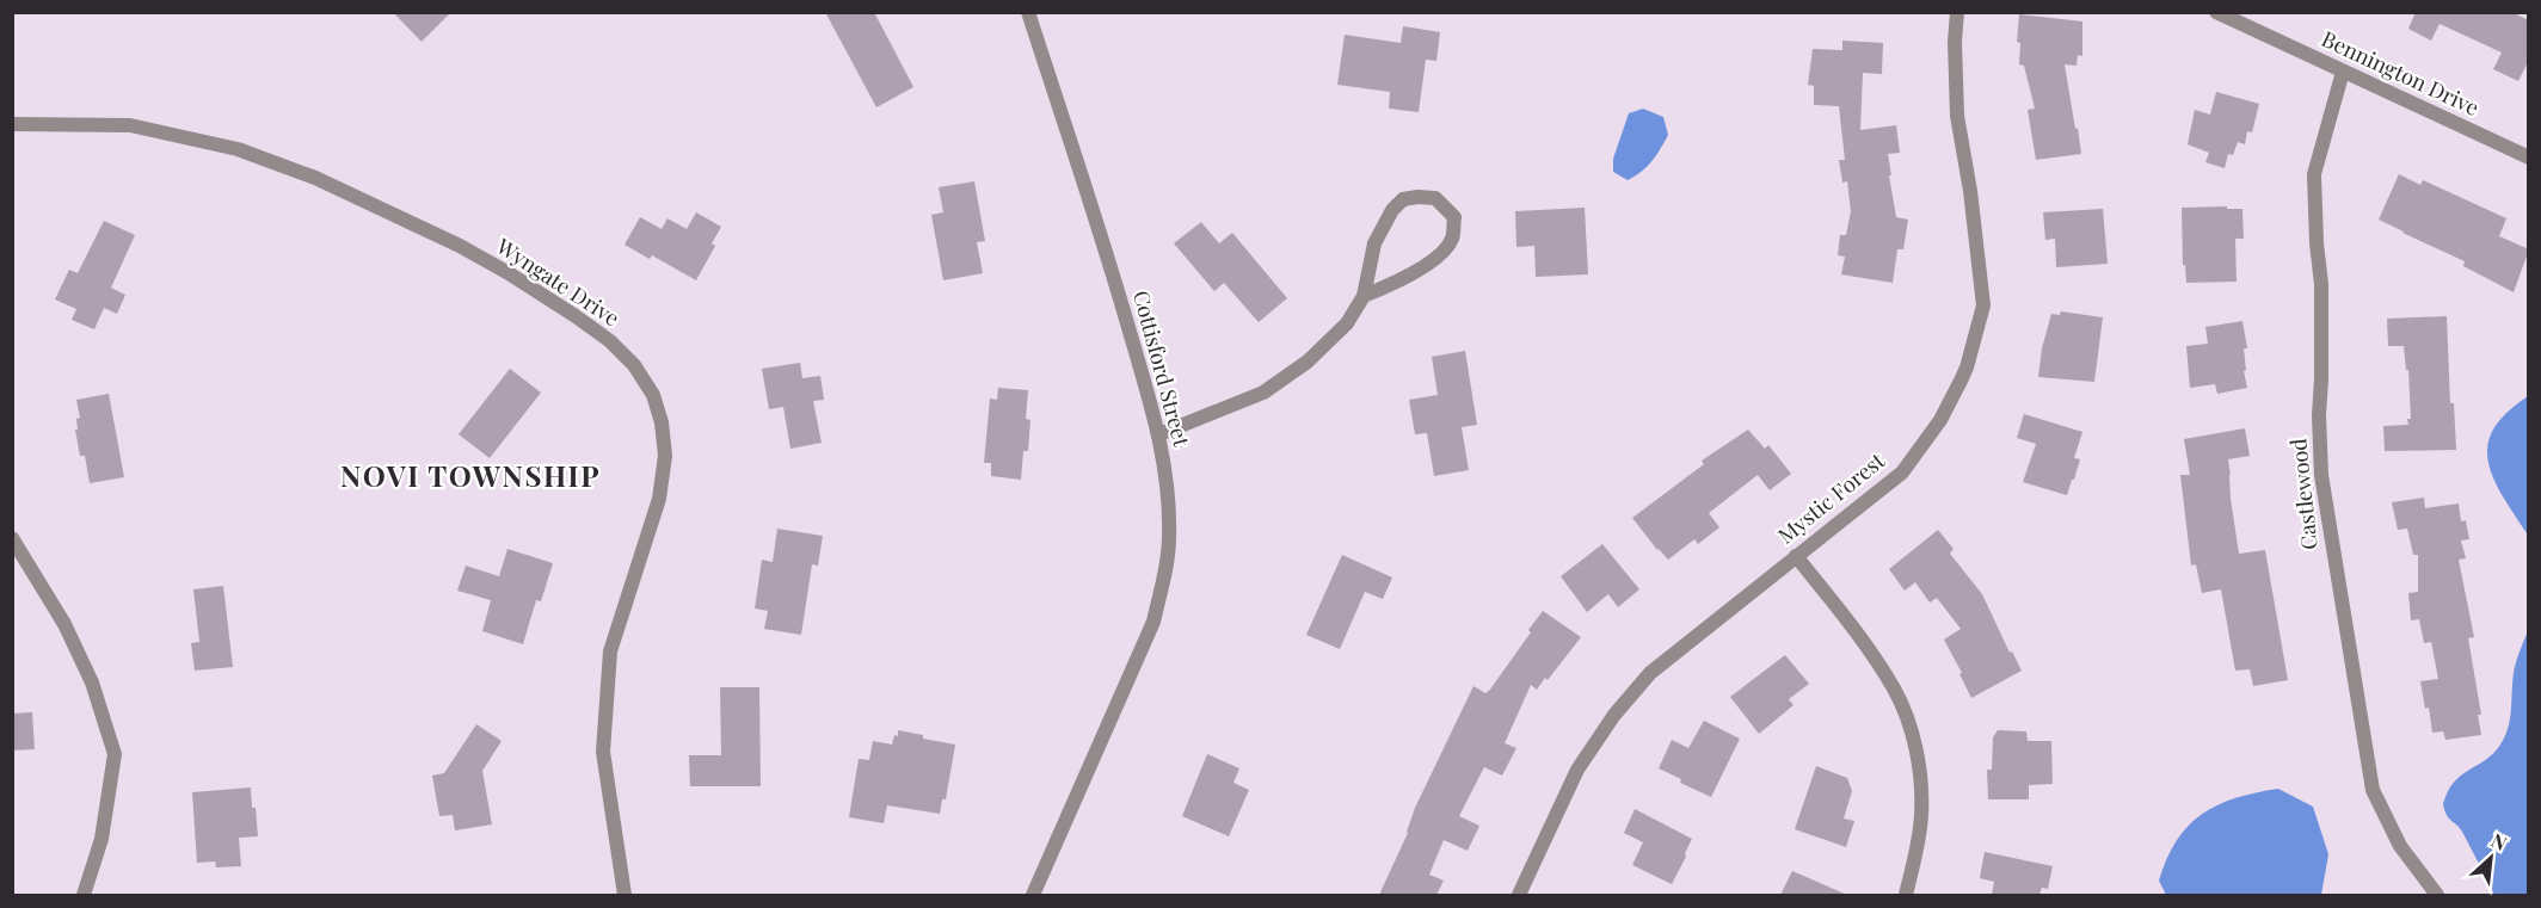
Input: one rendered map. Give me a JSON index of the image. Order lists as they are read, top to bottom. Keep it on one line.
{"streets":{"street":["Bennington Drive","Wyngate Drive","Cottisford Street","Castlewood","Mystic Forest"]},"crossings":[["Bennington Drive","Castlewood"]],"districts":["NOVI TOWNSHIP"],"north":"top right"}
